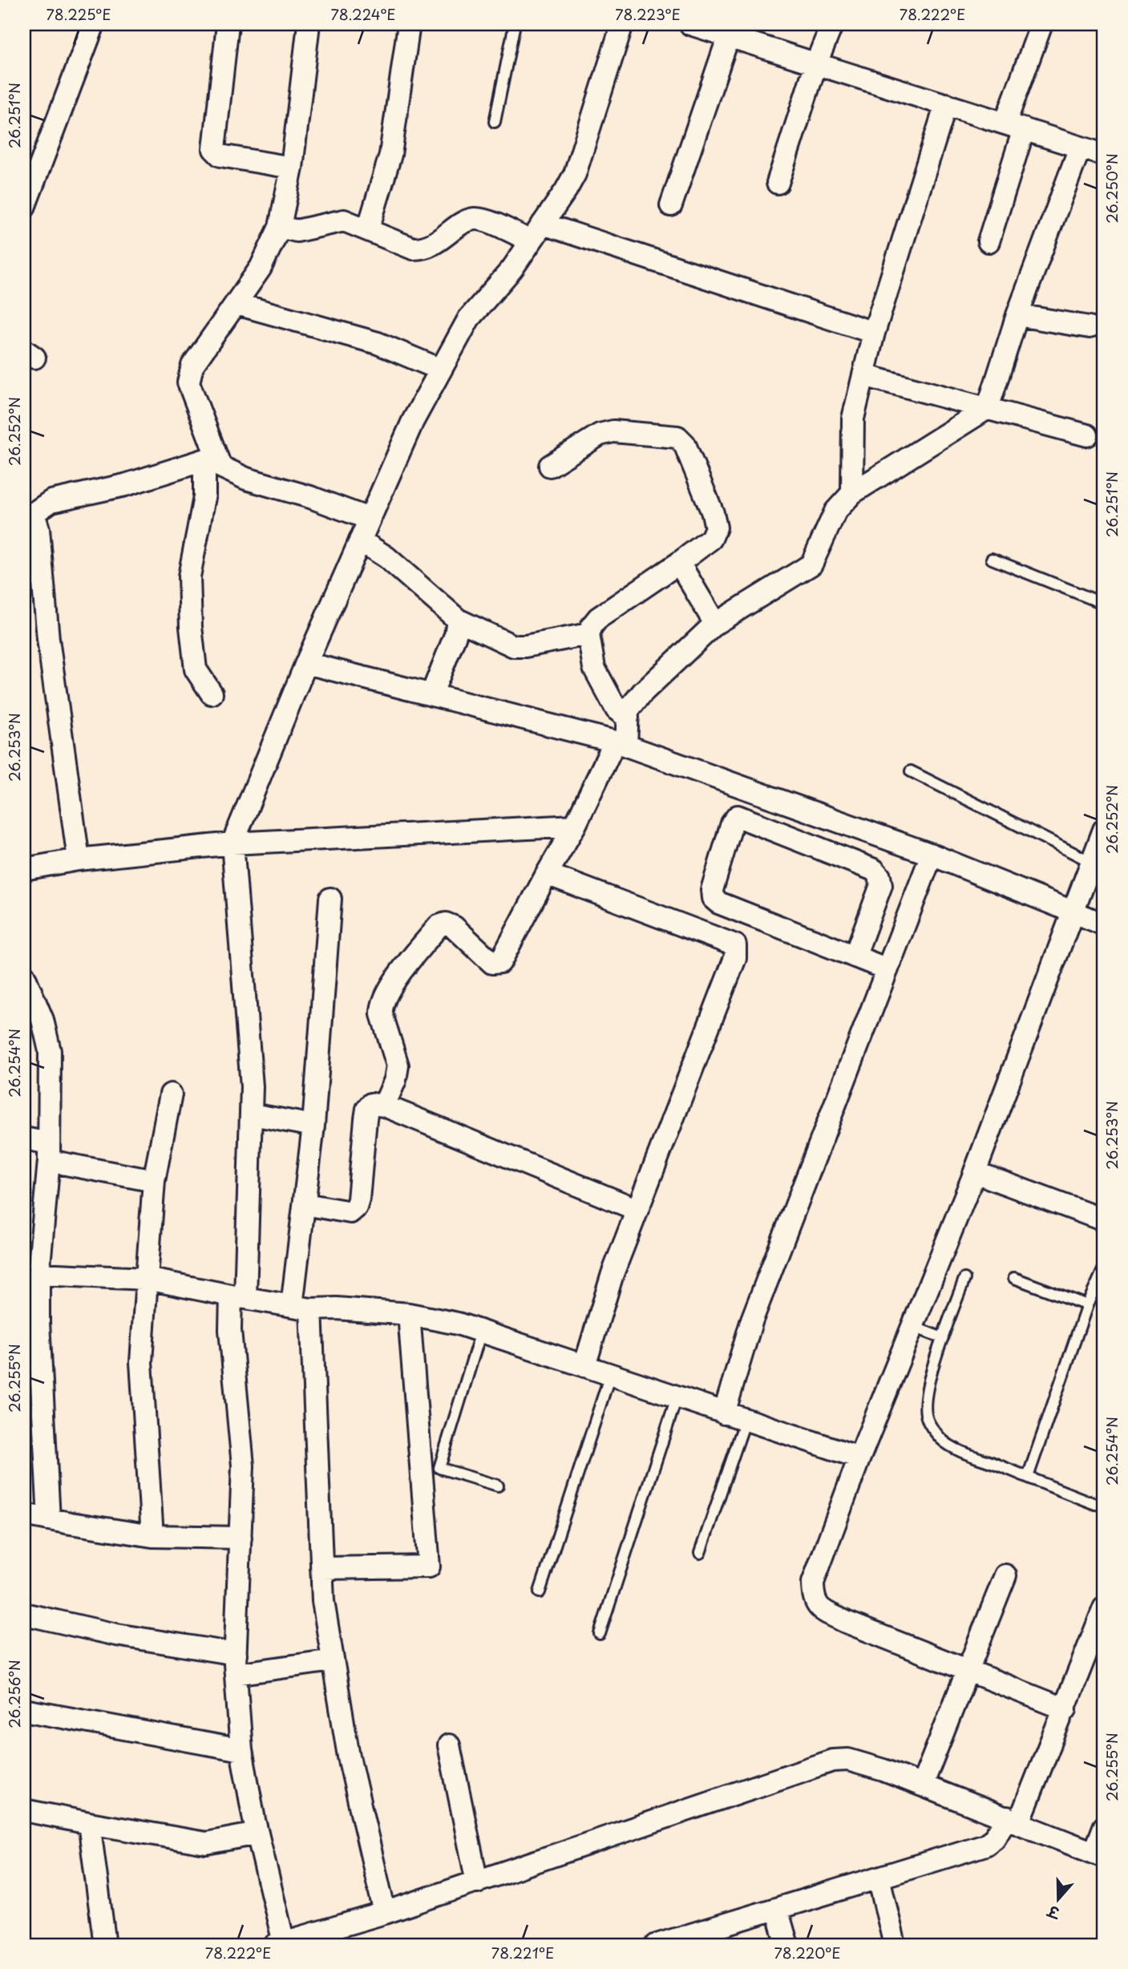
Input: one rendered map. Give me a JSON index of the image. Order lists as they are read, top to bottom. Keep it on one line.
{"north":"bottom","coordinates":["78.225°E","78.224°E","78.223°E","78.222°E","26.251°N","26.250°N","26.252°N","26.253°N","26.254°N","26.255°N","26.256°N","78.221°E","78.220°E"]}
